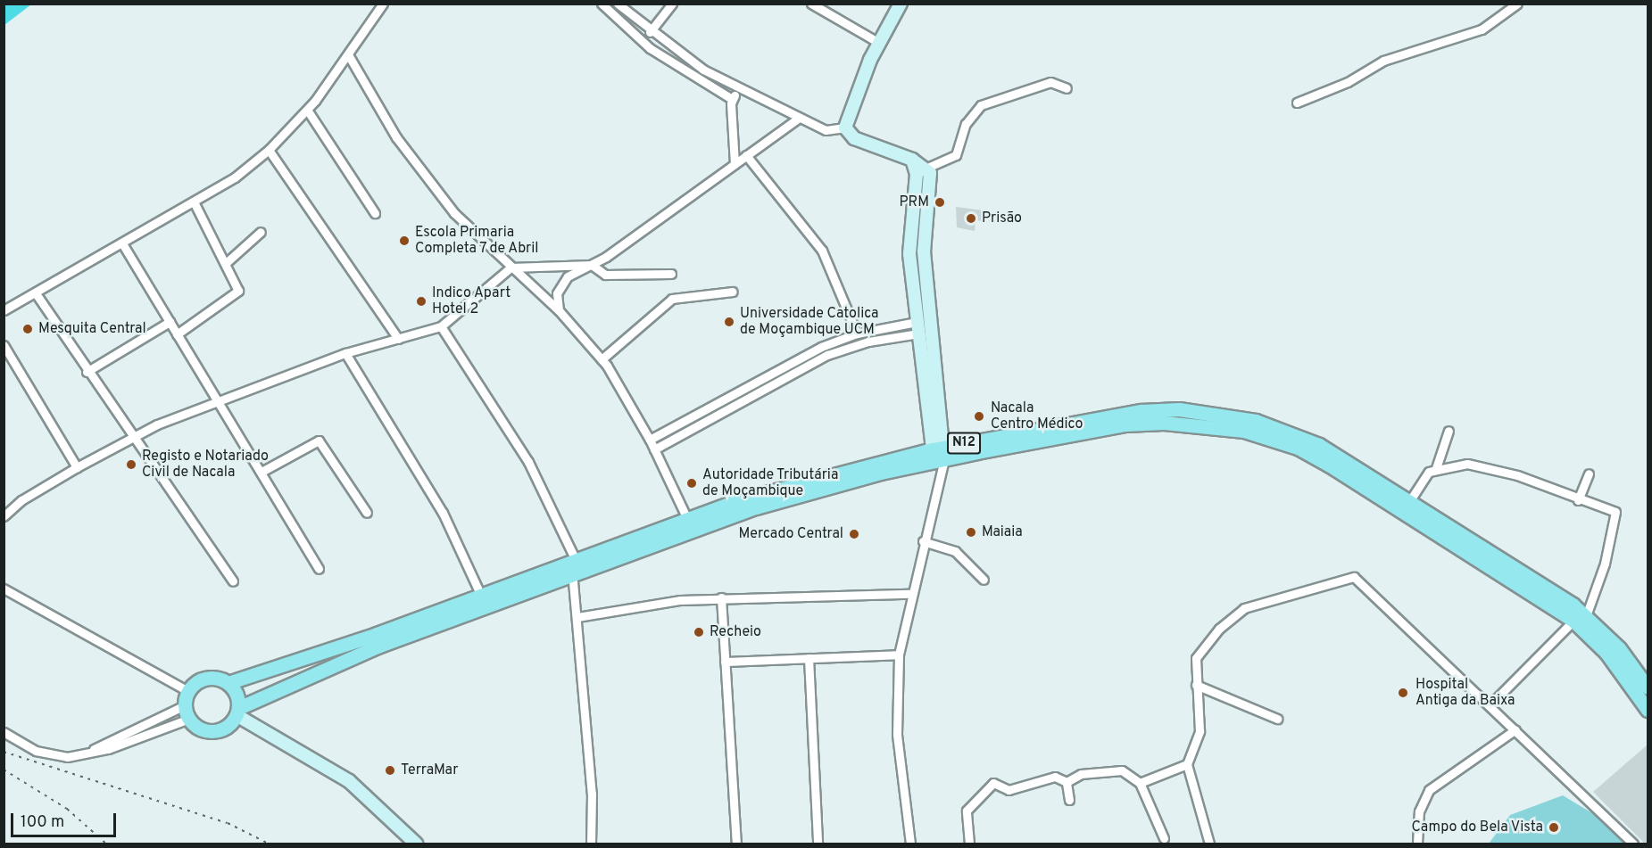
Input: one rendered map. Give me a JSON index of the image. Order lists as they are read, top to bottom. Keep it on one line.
{"streets":{"main road":["N12"]},"places":["PRM","Prisão","Escola Primaria Completa 7 de Abril","Indico Apart Hotel 2","Universidade Catolica de Moçambique UCM","Mesquita Central","Nacala Centro Médico","Registo e Notariado Civil de Nacala","Autoridade Tributária de Moçambique","Maiaia","Mercado Central","Recheio","Hospital Antiga da Baixa","TerraMar","Campo do Bela Vista"],"scale_bar":"100 m"}
